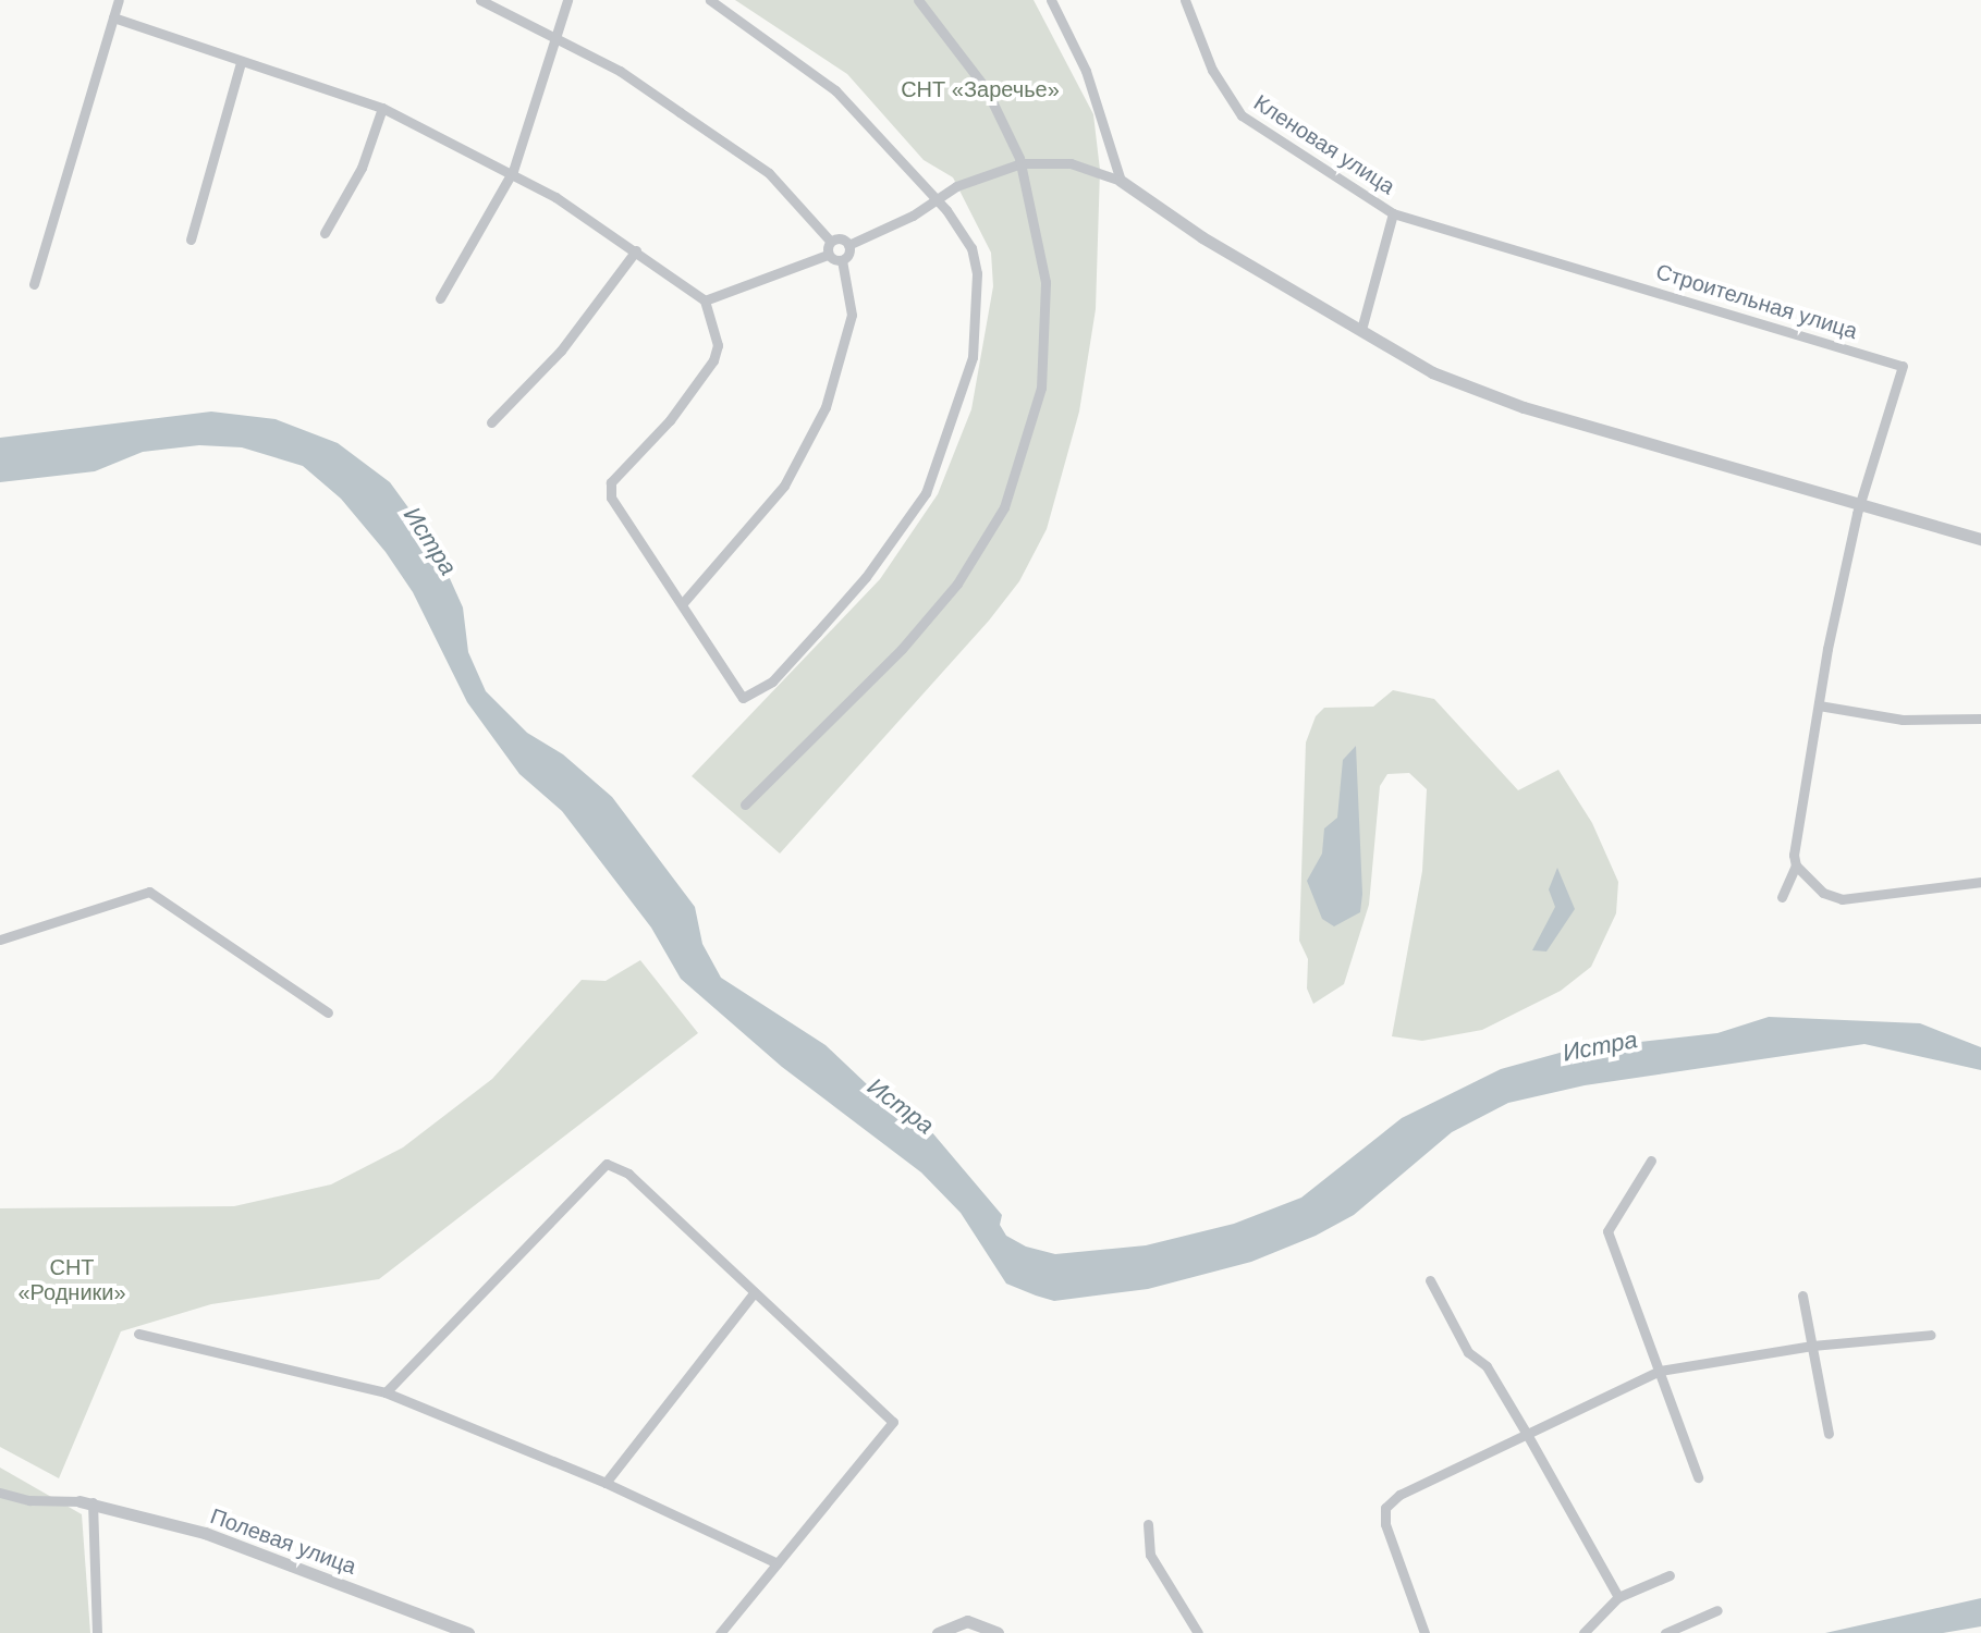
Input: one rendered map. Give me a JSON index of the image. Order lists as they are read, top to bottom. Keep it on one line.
{"streets":{"street":["Кленовая улица","Строительная улица","Полевая улица"]},"crossings":[["Кленовая улица","Строительная улица"]],"water":["Истра"],"parks":["СНТ «Заречье»","СНТ «Родники»"]}
